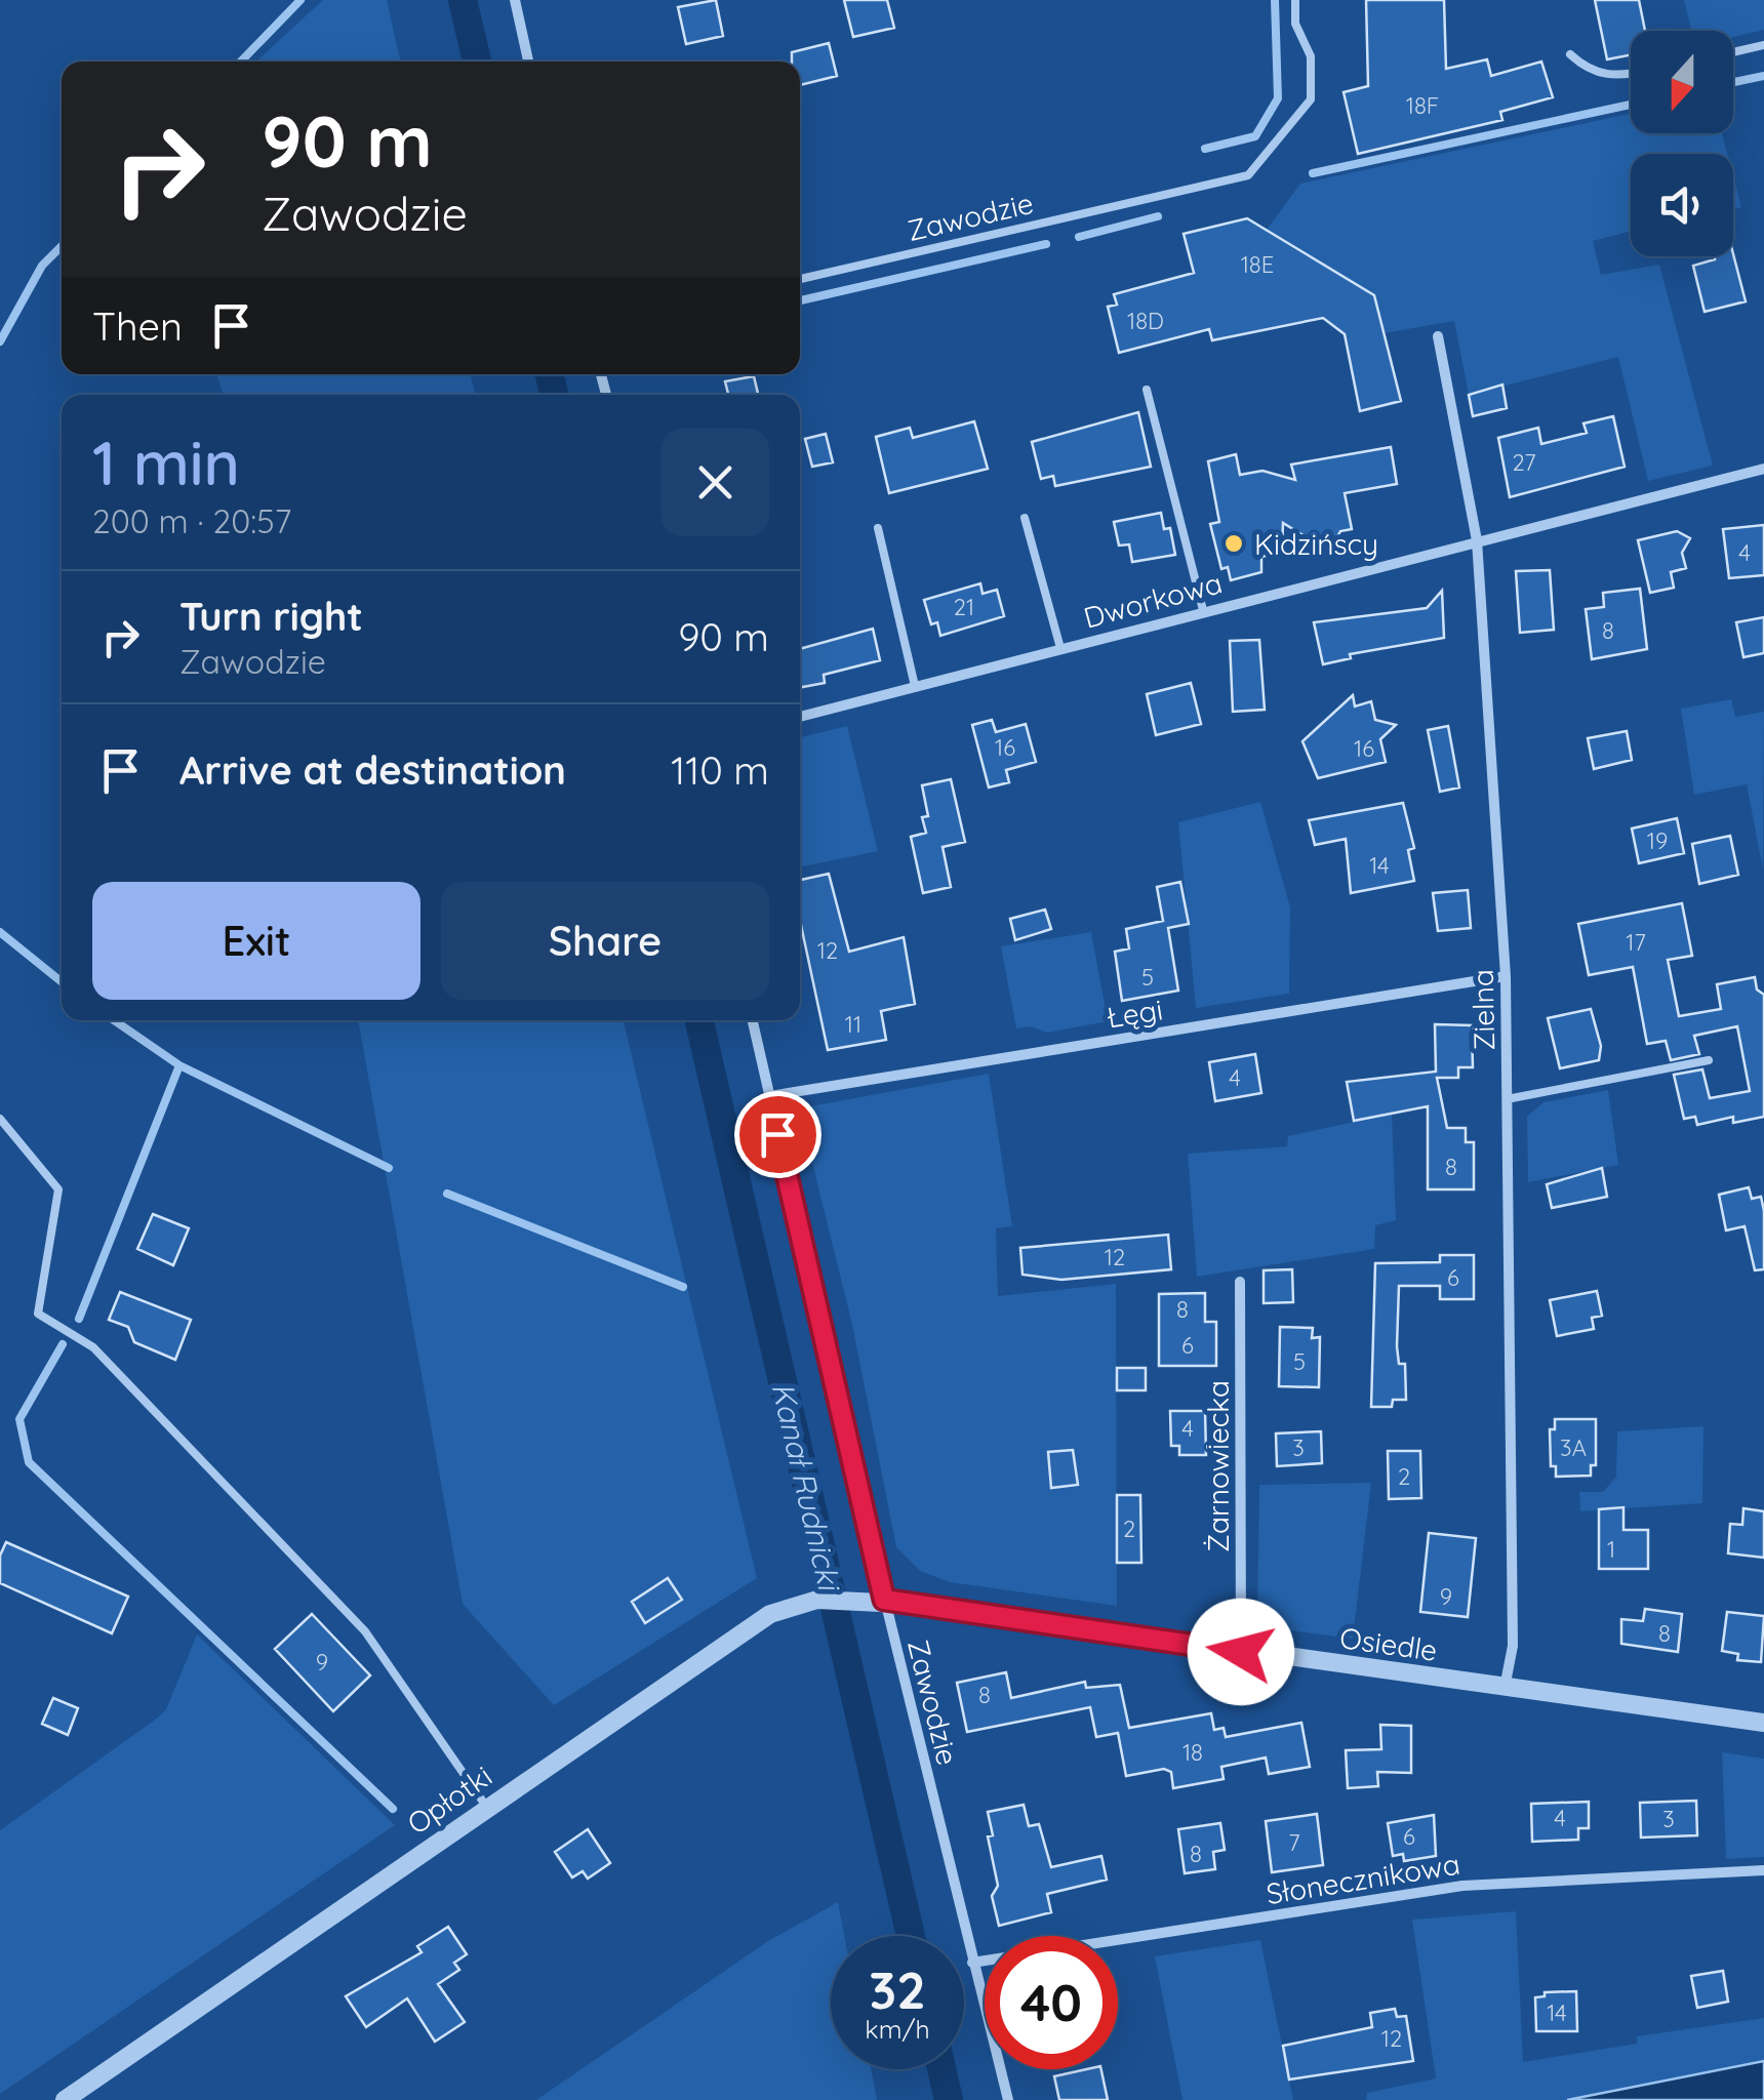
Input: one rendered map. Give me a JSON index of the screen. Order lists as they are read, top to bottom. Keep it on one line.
{"streets":{"street":["Zawodzie","Dworkowa","Zielna","Łęgi","Żarnowiecka","Osiedle","Opłotki","Słonecznikowa"]},"crossings":[["Zawodzie","Łęgi"],["Zawodzie","Osiedle"],["Zawodzie","Opłotki"],["Zawodzie","Słonecznikowa"],["Dworkowa","Zielna"],["Zielna","Łęgi"],["Zielna","Osiedle"],["Żarnowiecka","Osiedle"],["Osiedle","Opłotki"]],"water":["Kanał Rudnicki"],"places":["Kidzińscy"],"house_numbers":["18F","18E","18D","27","4","21","8","16","16","19","14","17","12","5","11","4","8","12","6","8","6","5","4","3","3A","2","2","1","9","8","9","8","18","4","3","6","7","8","14","12"],"north":"bottom","page":{"turn":["90 m","Zawodzie"],"then":"Then","heading":["1 min","200 m · 20:57"],"list":[{"name":"Turn right","note":"Zawodzie","value":"90 m"},{"name":"Arrive at destination","value":"110 m"}],"buttons":["Exit","Share"],"speed":"32 km/h","limit":"40"}}
